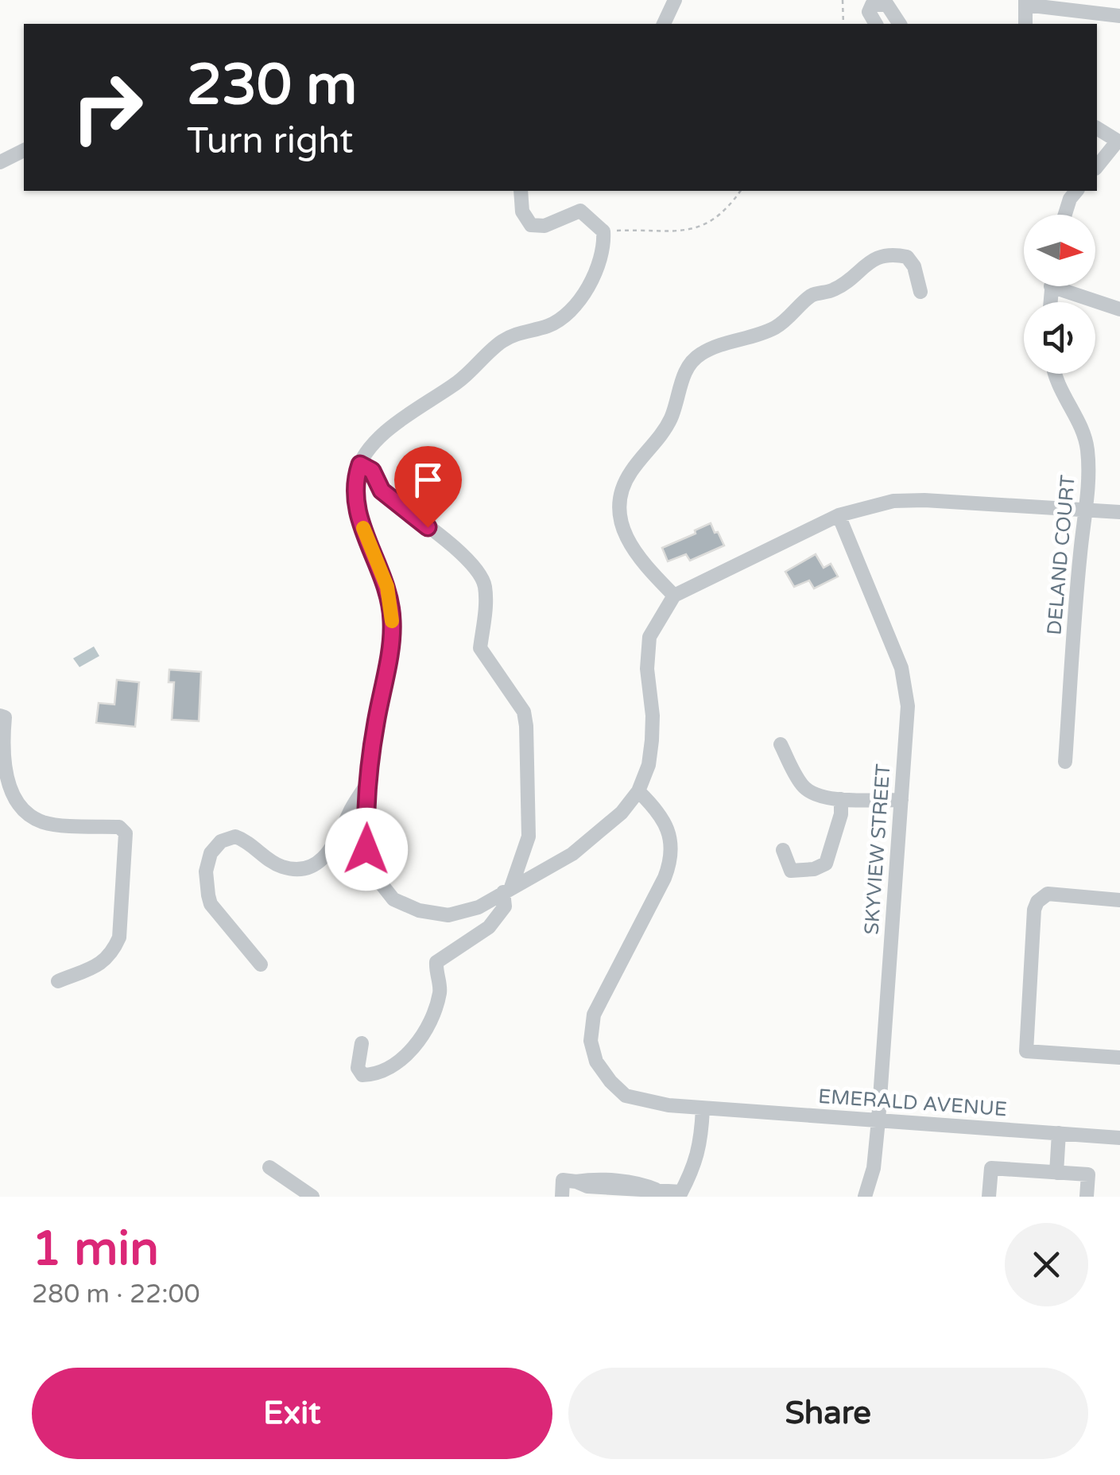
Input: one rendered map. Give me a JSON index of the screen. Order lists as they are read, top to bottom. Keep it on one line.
{"streets":{"street":["DELAND COURT","SKYVIEW STREET","EMERALD AVENUE"]},"crossings":[["SKYVIEW STREET","EMERALD AVENUE"]],"north":"right","page":{"turn":["230 m","Turn right"],"heading":["1 min","280 m · 22:00"],"buttons":["Exit","Share"]}}
